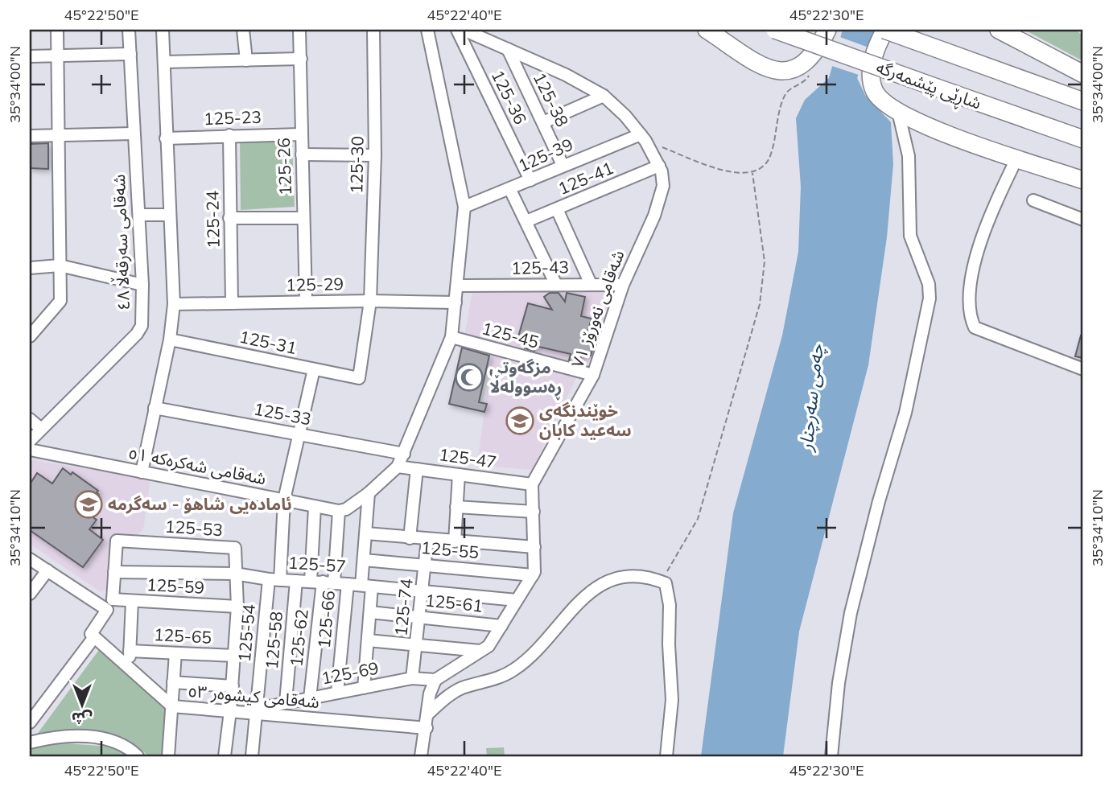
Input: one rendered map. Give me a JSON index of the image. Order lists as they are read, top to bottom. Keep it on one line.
{"streets":{"highway":["شاڕێی پێشمەرگە"],"street":["125-36","125-38","125-23","125-39","125-30","125-26","125-41","125-24","شەقامی سەرقەڵا ٤٨","125-43","125-29","شەقامی نەورۆز ٧١","125-45","125-31","125-33","125-47","شەقامی شەکرەکە ٥١","125-53","125-55","125-57","125-59","125-61","125-74","125-66","125-54","125-65","125-62","125-58","125-69","شەقامی کیشوەر ٥٣"]},"crossings":[["125-36","125-39"],["125-38","125-39"],["125-38","شەقامی نەورۆز ٧١"],["125-23","125-26"],["125-23","125-24"],["125-39","شەقامی نەورۆز ٧١"],["125-30","125-29"],["125-30","125-31"],["125-26","125-29"],["125-41","شەقامی نەورۆز ٧١"],["125-24","125-29"],["125-43","شەقامی نەورۆز ٧١"],["شەقامی نەورۆز ٧١","125-45"],["شەقامی نەورۆز ٧١","125-47"],["125-31","125-54"],["125-33","125-54"],["شەقامی شەکرەکە ٥١","125-54"],["125-53","125-57"],["125-55","125-74"],["125-57","125-74"],["125-57","125-66"],["125-57","125-54"],["125-57","125-62"],["125-57","125-58"],["125-61","125-74"],["125-74","125-69"],["125-66","125-69"],["125-54","125-69"],["125-54","شەقامی کیشوەر ٥٣"],["125-62","125-69"],["125-58","125-69"],["125-69","شەقامی کیشوەر ٥٣"]],"water":["چەمی سەرچنار"],"places":{"mosque":["مزگەوتی ڕەسوولەڵا"],"school or university":["خوێندنگەی سەعید کابان","ئامادەیی شاهۆ - سەگرمە"]},"north":"bottom","coordinates":["45°22'50\"E","45°22'40\"E","45°22'30\"E","35°34'00\"N","35°34'10\"N"]}
